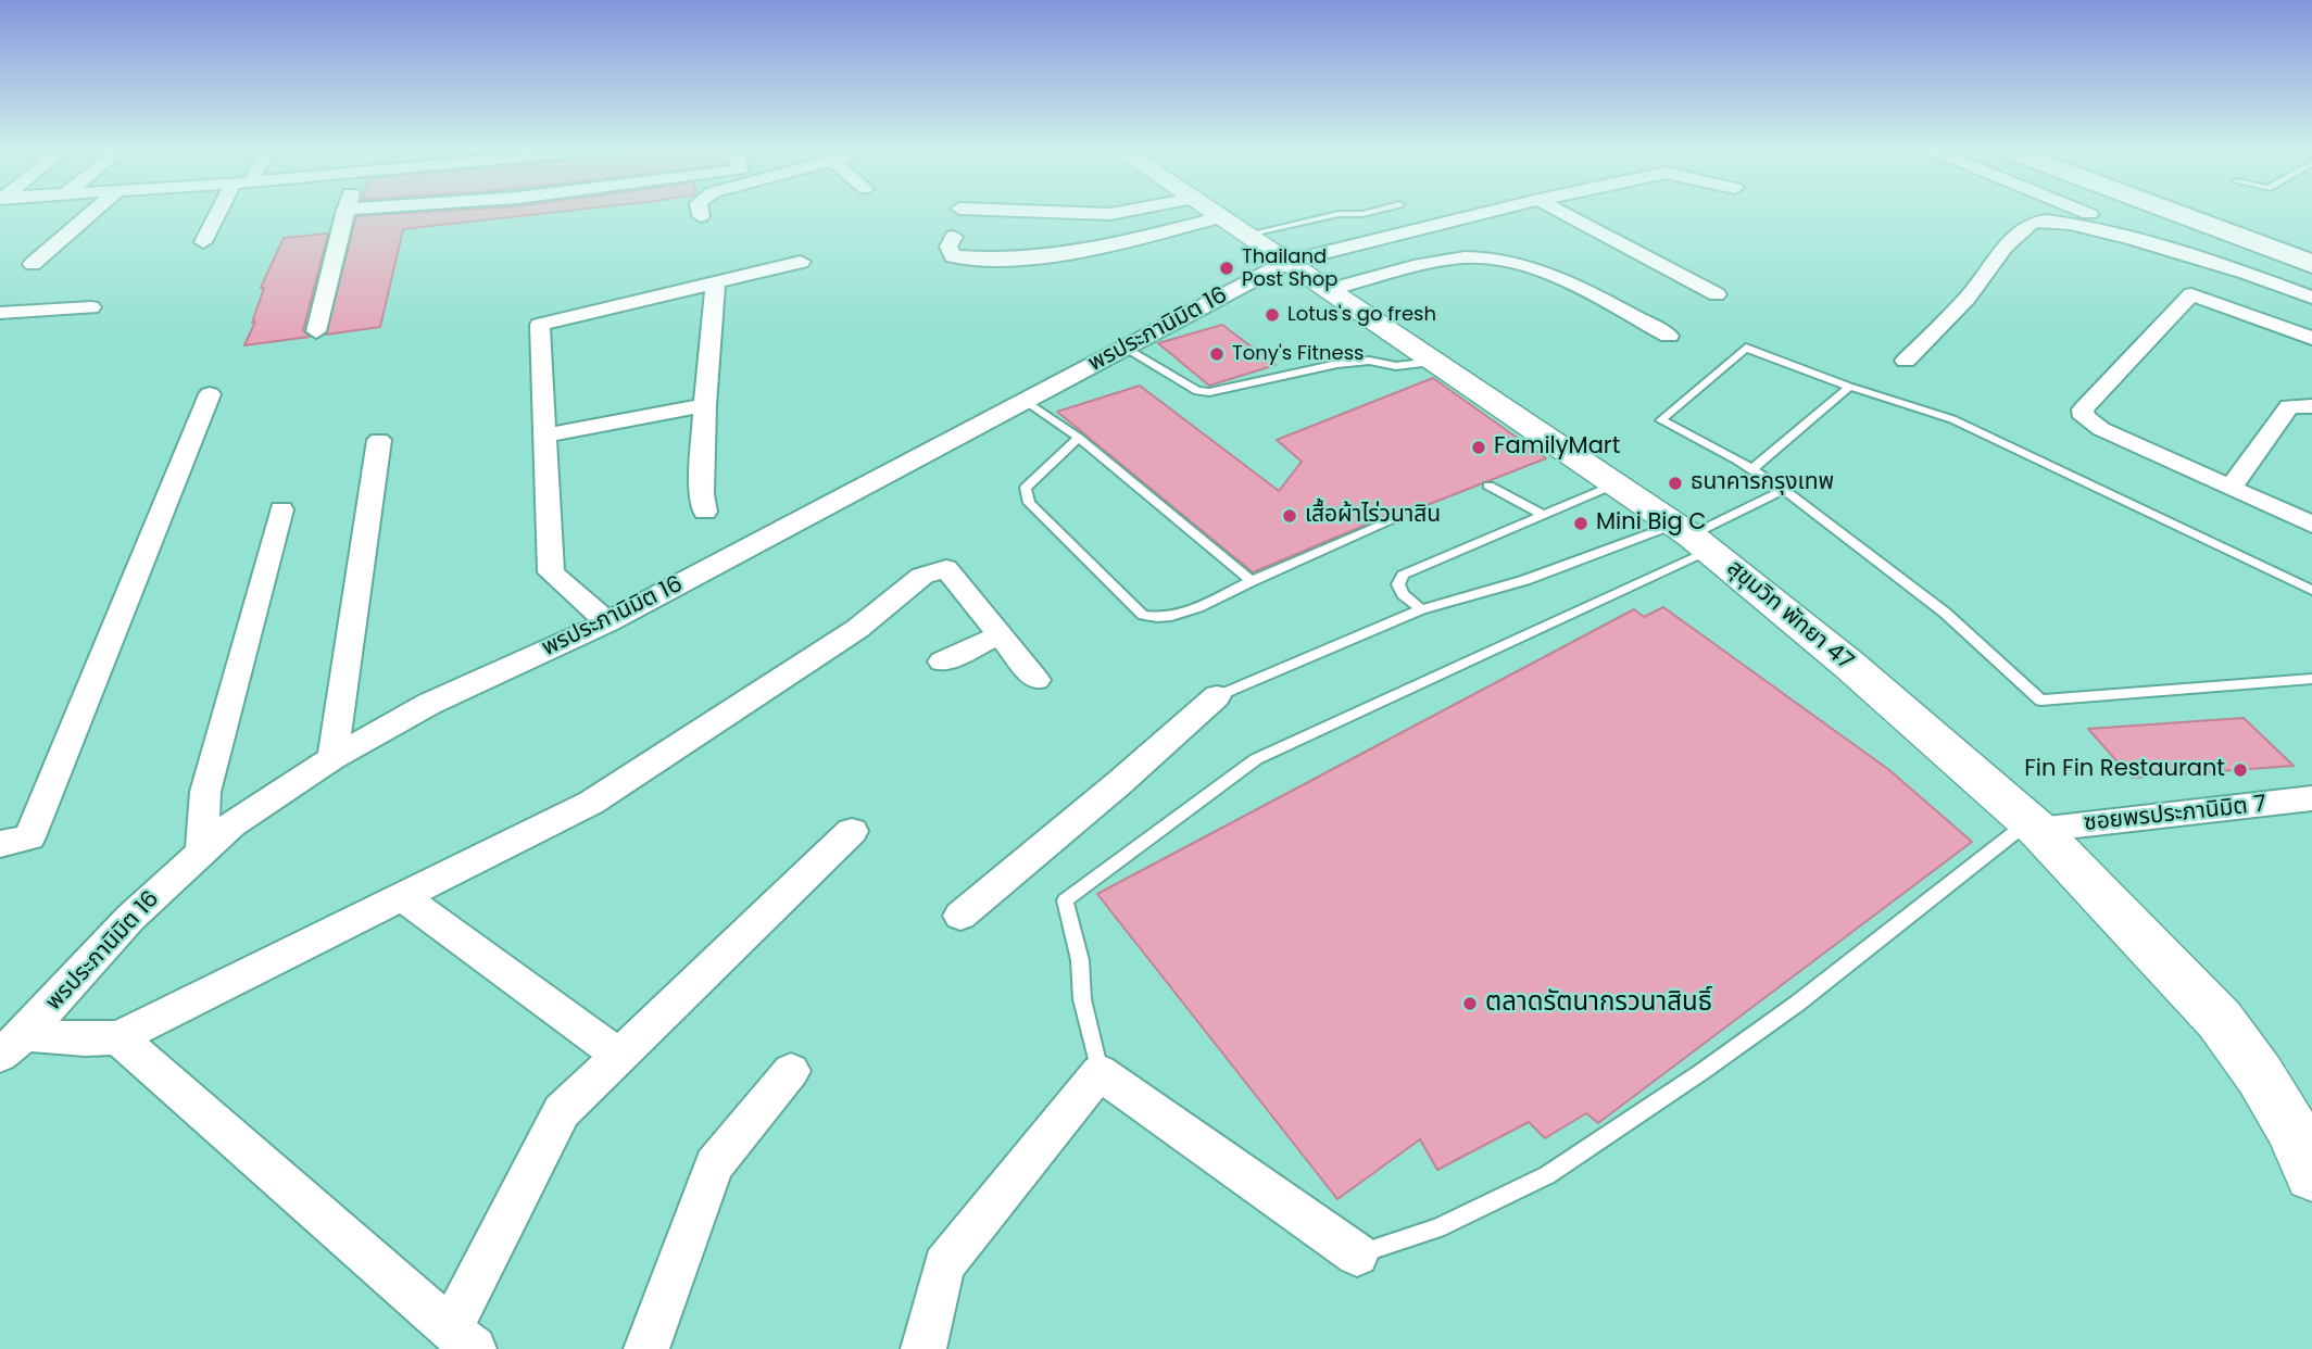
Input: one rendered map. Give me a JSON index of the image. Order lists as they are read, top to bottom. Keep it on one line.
{"streets":{"street":["พรประภานิมิต 16","สุขุมวิท พัทยา 47","ซอยพรประภานิมิต 7"]},"crossings":[["พรประภานิมิต 16","สุขุมวิท พัทยา 47"],["สุขุมวิท พัทยา 47","ซอยพรประภานิมิต 7"]],"places":["Thailand Post Shop","Lotus's go fresh","Tony's Fitness","FamilyMart","ธนาคารกรุงเทพ","เสื้อผ้าไร่วนาสิน","Mini Big C","Fin Fin Restaurant","ตลาดรัตนากรวนาสินธิ์"]}
